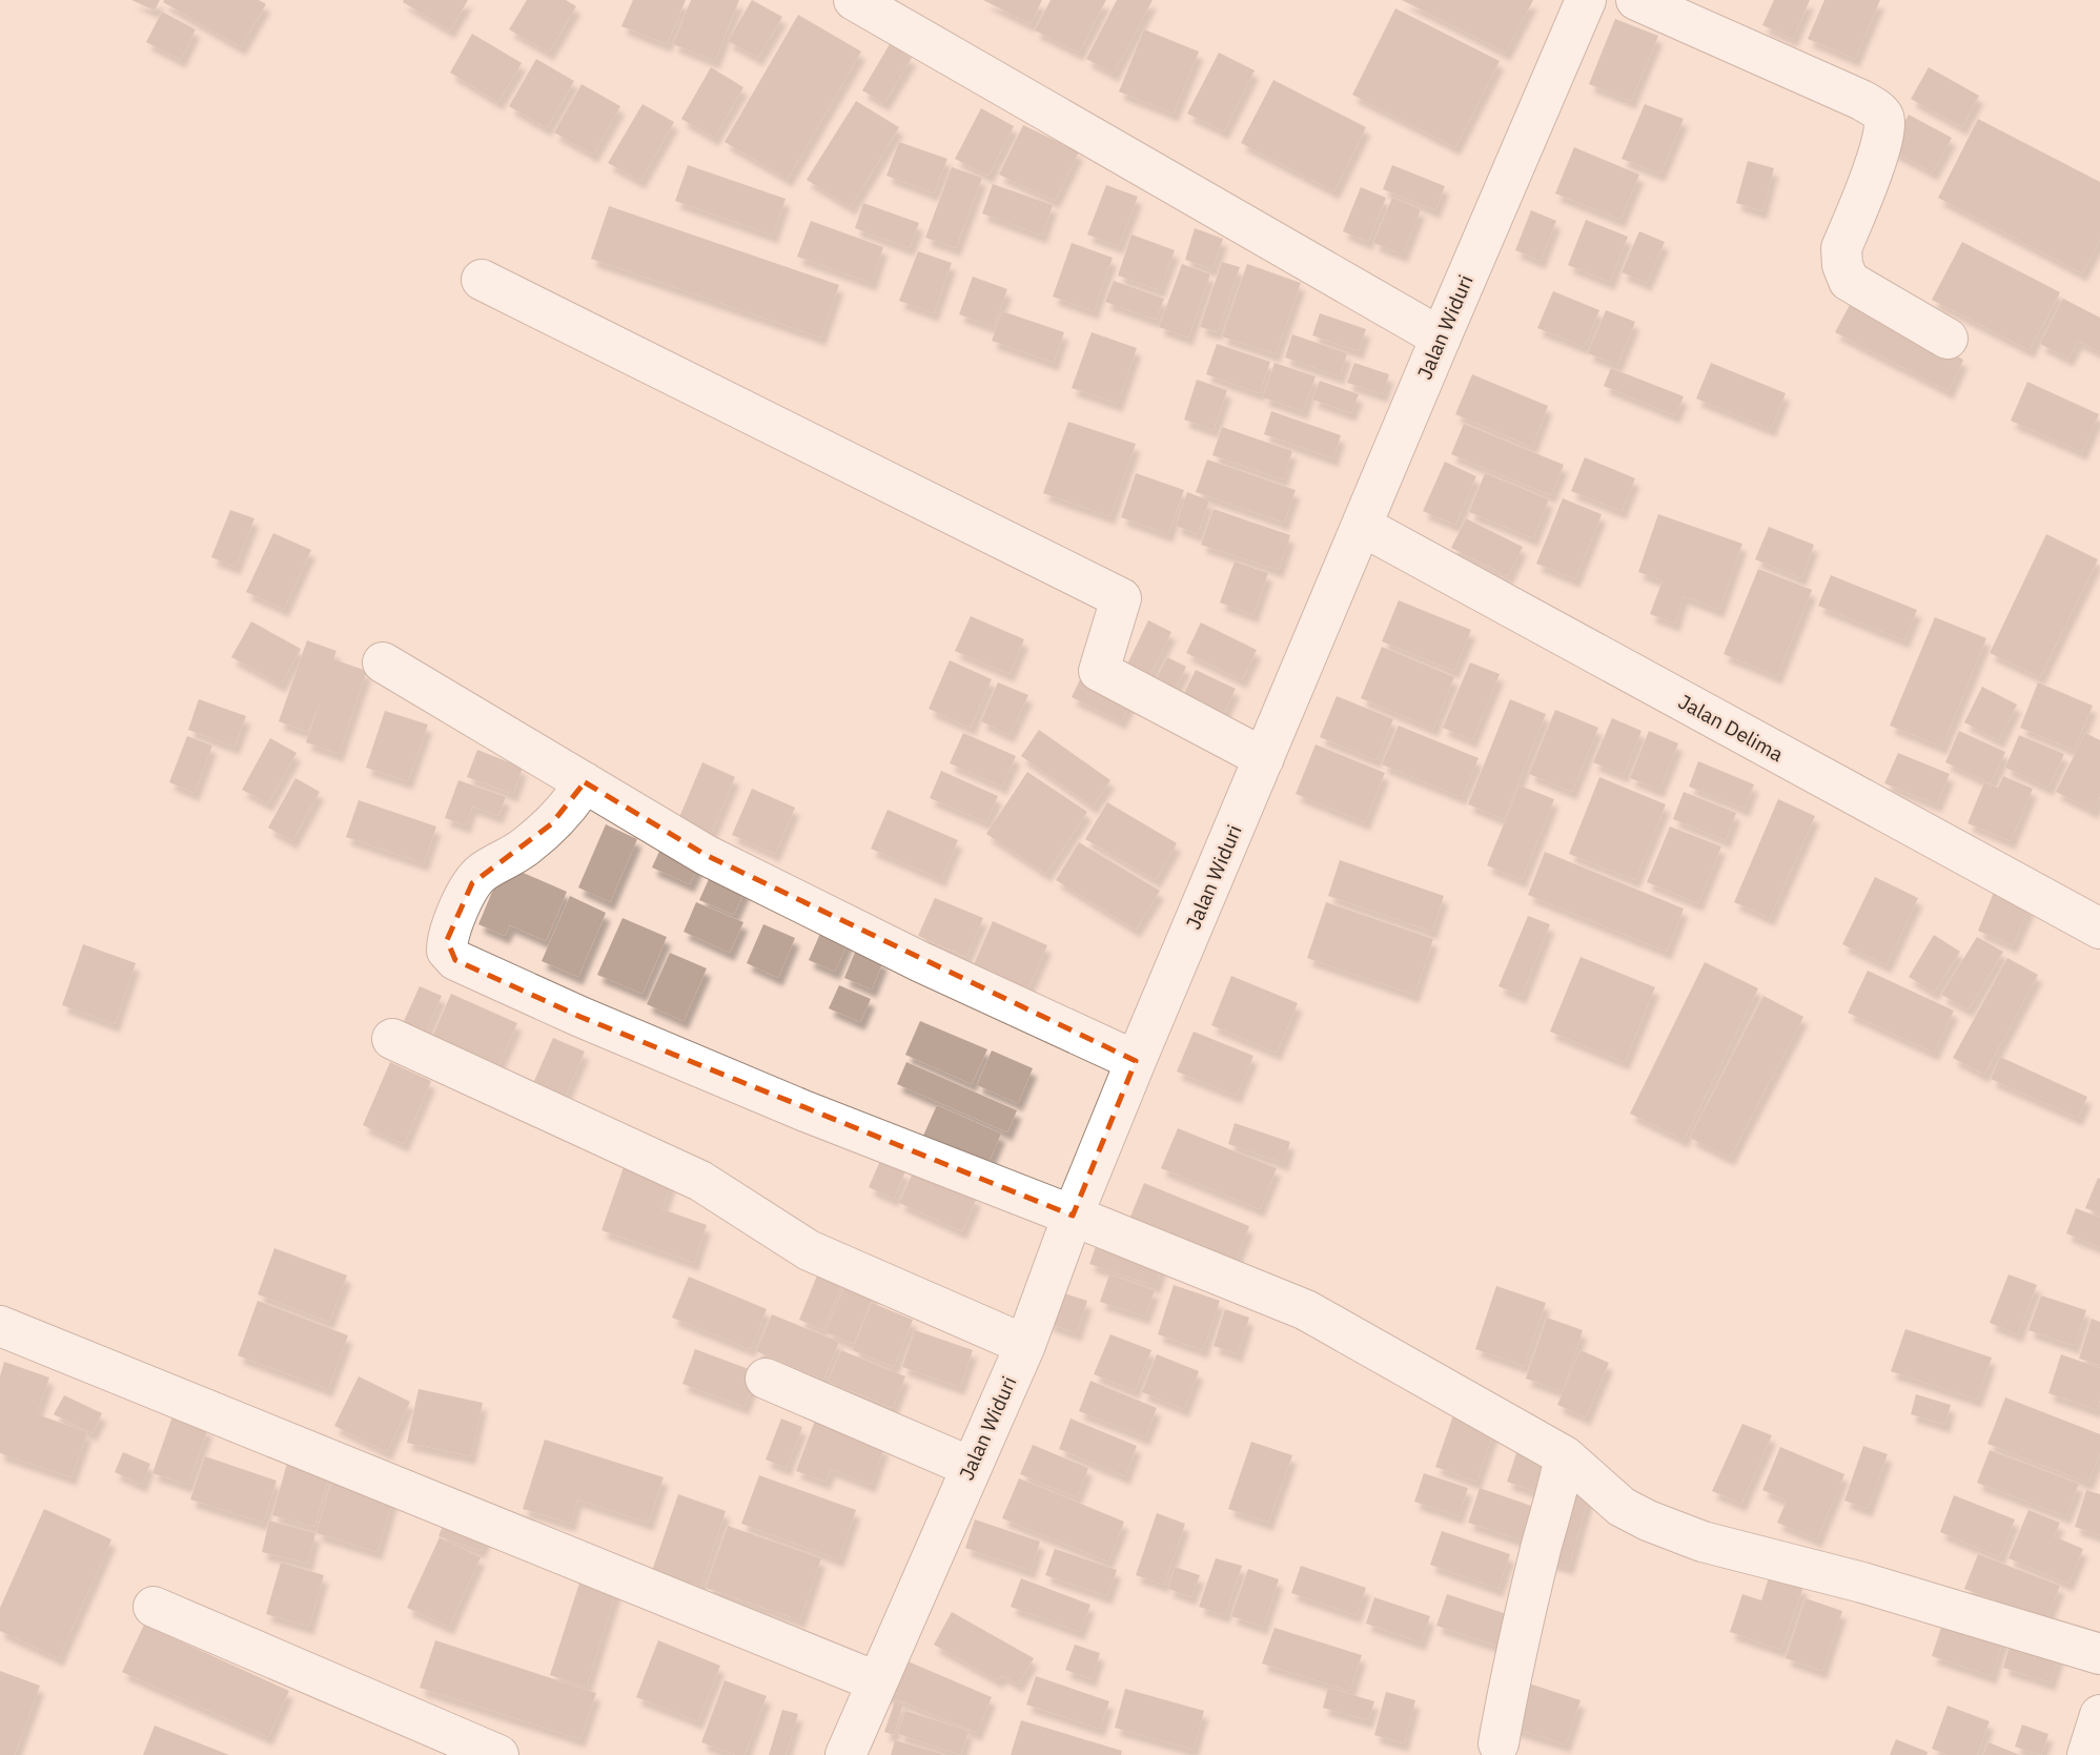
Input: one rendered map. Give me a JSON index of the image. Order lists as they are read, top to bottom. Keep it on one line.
{"streets":{"street":["Jalan Widuri","Jalan Delima"]},"crossings":[["Jalan Widuri","Jalan Delima"]]}
